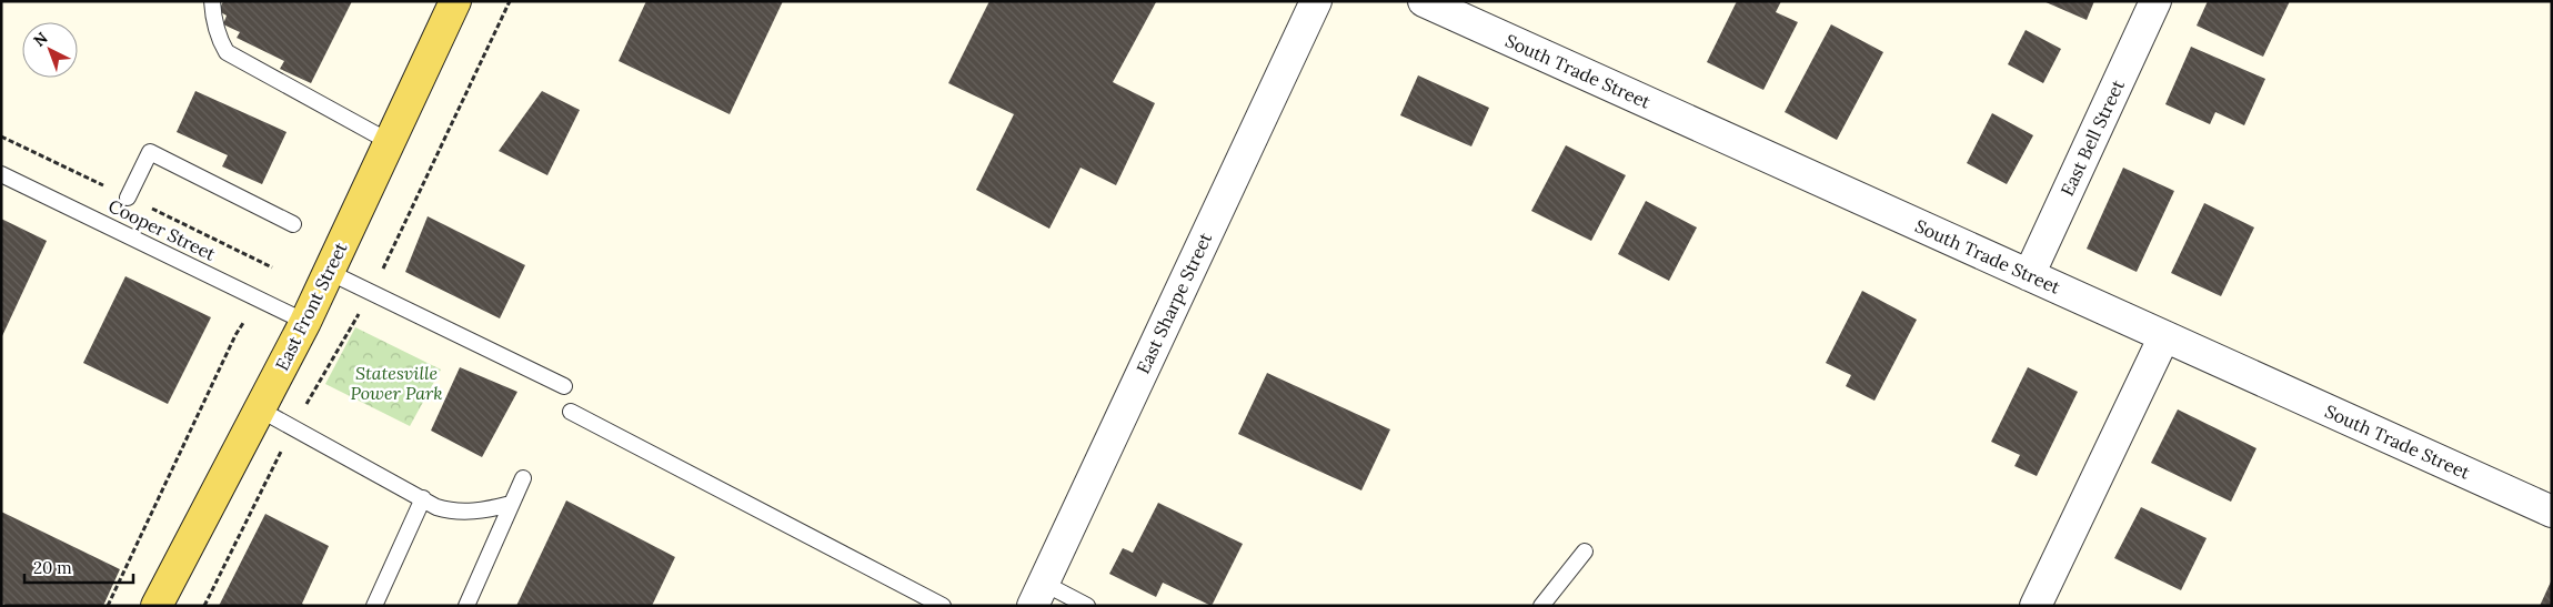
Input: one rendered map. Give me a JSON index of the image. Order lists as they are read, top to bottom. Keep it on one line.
{"streets":{"main road":["East Front Street"],"street":["South Trade Street","East Bell Street","East Sharpe Street"],"lane":["Cooper Street"]},"crossings":[["South Trade Street","East Bell Street"],["Cooper Street","East Front Street"]],"parks":["Statesville Power Park"],"scale_bar":"20 m","north":"top left"}
